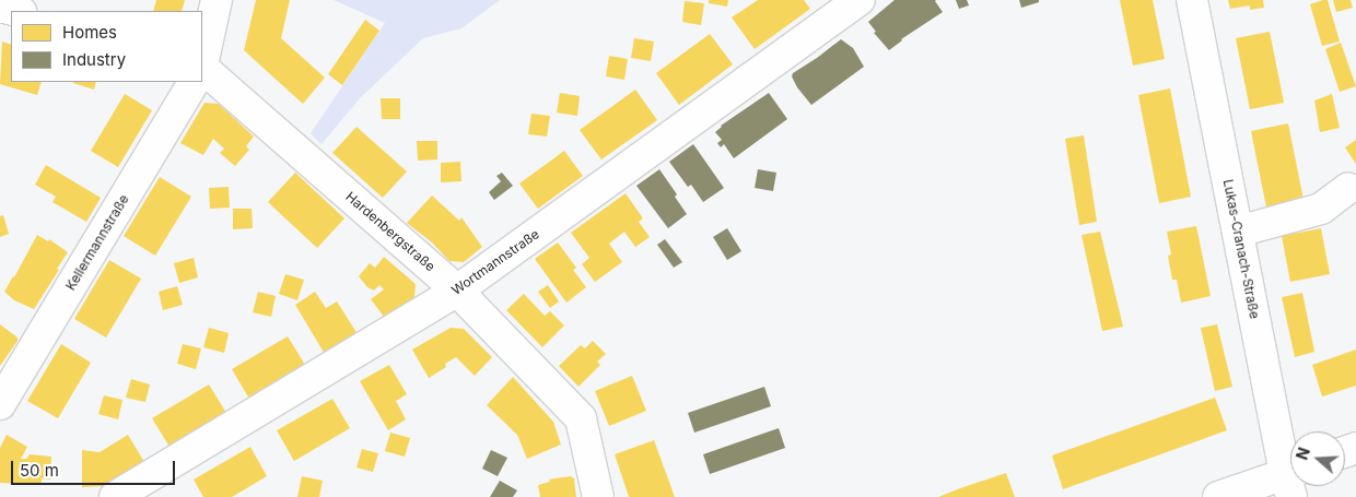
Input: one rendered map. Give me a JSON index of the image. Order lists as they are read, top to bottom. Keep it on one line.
{"streets":{"street":["Hardenbergstraße","Kellermannstraße","Lukas-Cranach-Straße","Wortmannstraße"]},"crossings":[["Hardenbergstraße","Wortmannstraße"]],"legend":["Homes","Industry"],"scale_bar":"50 m","north":"left"}
